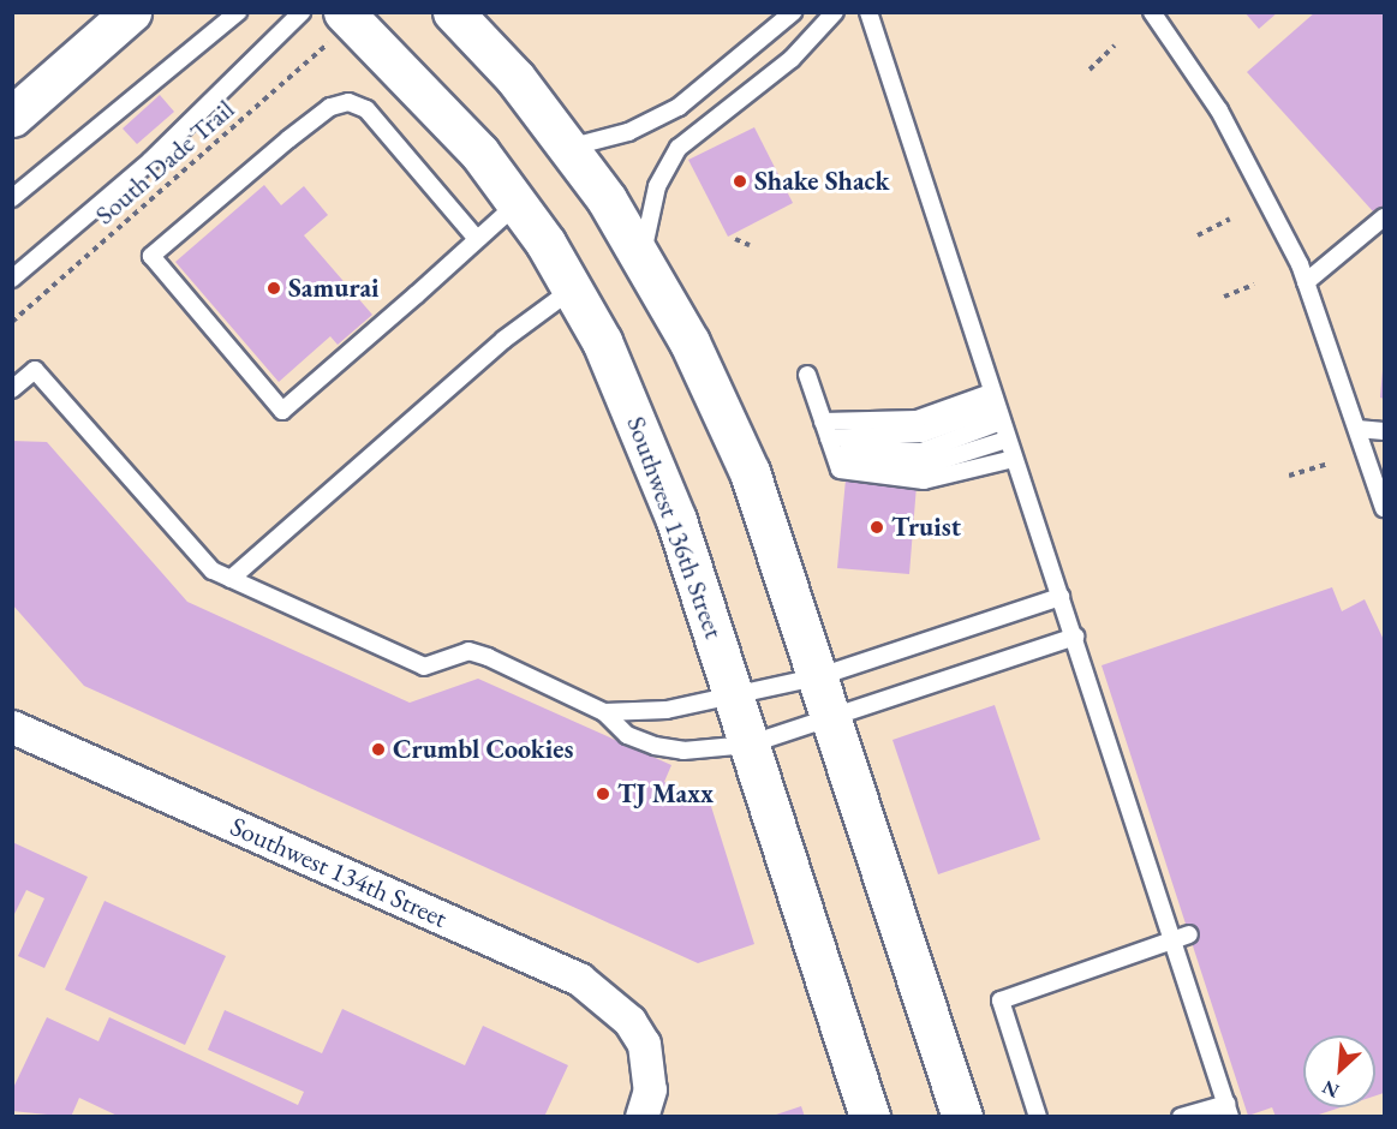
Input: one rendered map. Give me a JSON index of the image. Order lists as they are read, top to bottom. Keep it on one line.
{"streets":{"main road":["Southwest 136th Street"],"street":["Southwest 134th Street"],"path":["South Dade Trail"]},"crossings":[["South Dade Trail","Southwest 136th Street"]],"places":["Shake Shack","Samurai","Truist","Crumbl Cookies","TJ Maxx"],"north":"bottom left"}
